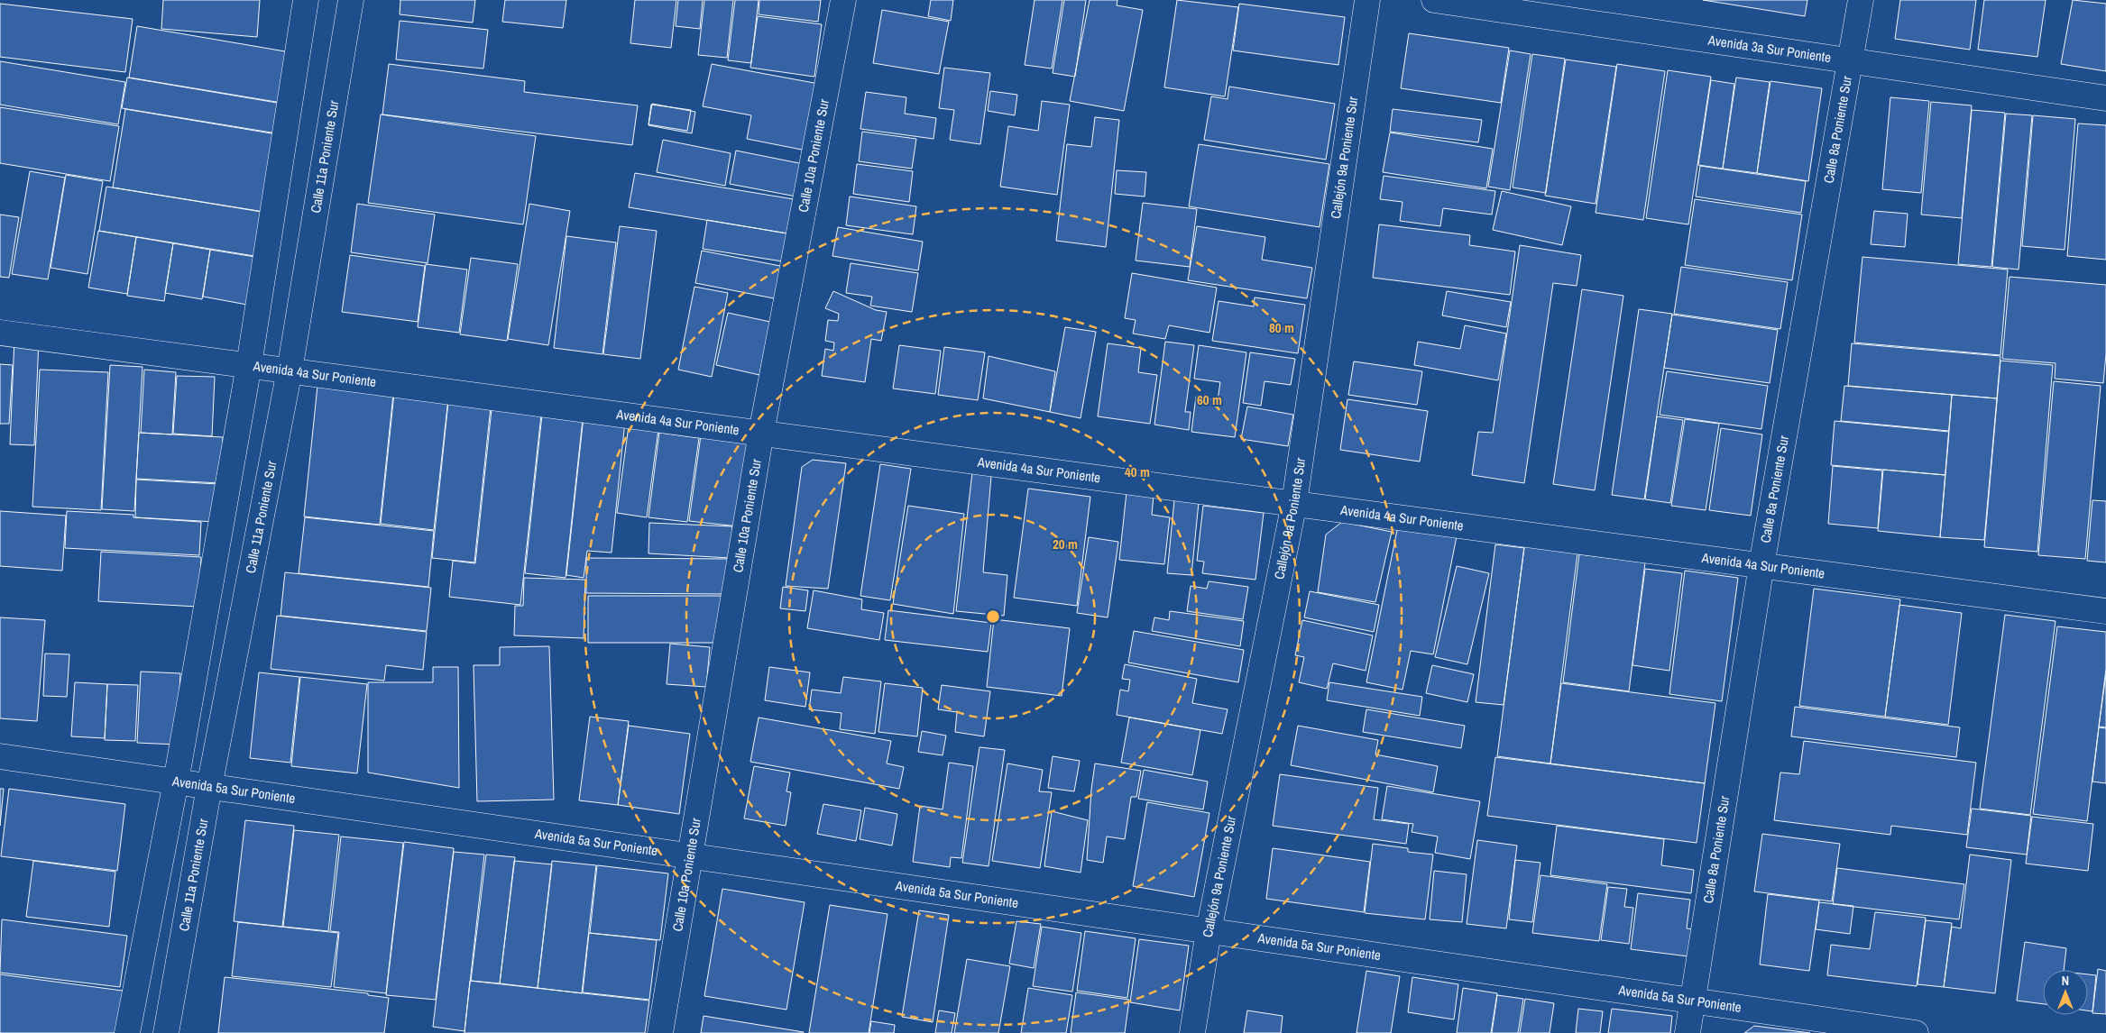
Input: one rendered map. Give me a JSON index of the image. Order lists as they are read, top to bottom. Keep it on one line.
{"streets":{"street":["Avenida 3a Sur Poniente","Calle 8a Poniente Sur","Calle 10a Poniente Sur","Calle 11a Poniente Sur","Callejón 9a Poniente Sur","Avenida 4a Sur Poniente","Avenida 5a Sur Poniente"]},"crossings":[["Avenida 3a Sur Poniente","Calle 8a Poniente Sur"],["Calle 8a Poniente Sur","Avenida 4a Sur Poniente"],["Calle 8a Poniente Sur","Avenida 5a Sur Poniente"],["Calle 10a Poniente Sur","Avenida 4a Sur Poniente"],["Calle 10a Poniente Sur","Avenida 5a Sur Poniente"],["Calle 11a Poniente Sur","Avenida 4a Sur Poniente"],["Calle 11a Poniente Sur","Avenida 5a Sur Poniente"],["Callejón 9a Poniente Sur","Avenida 4a Sur Poniente"],["Callejón 9a Poniente Sur","Avenida 5a Sur Poniente"]],"north":"top","rings":["80 m","60 m","40 m","20 m"]}
